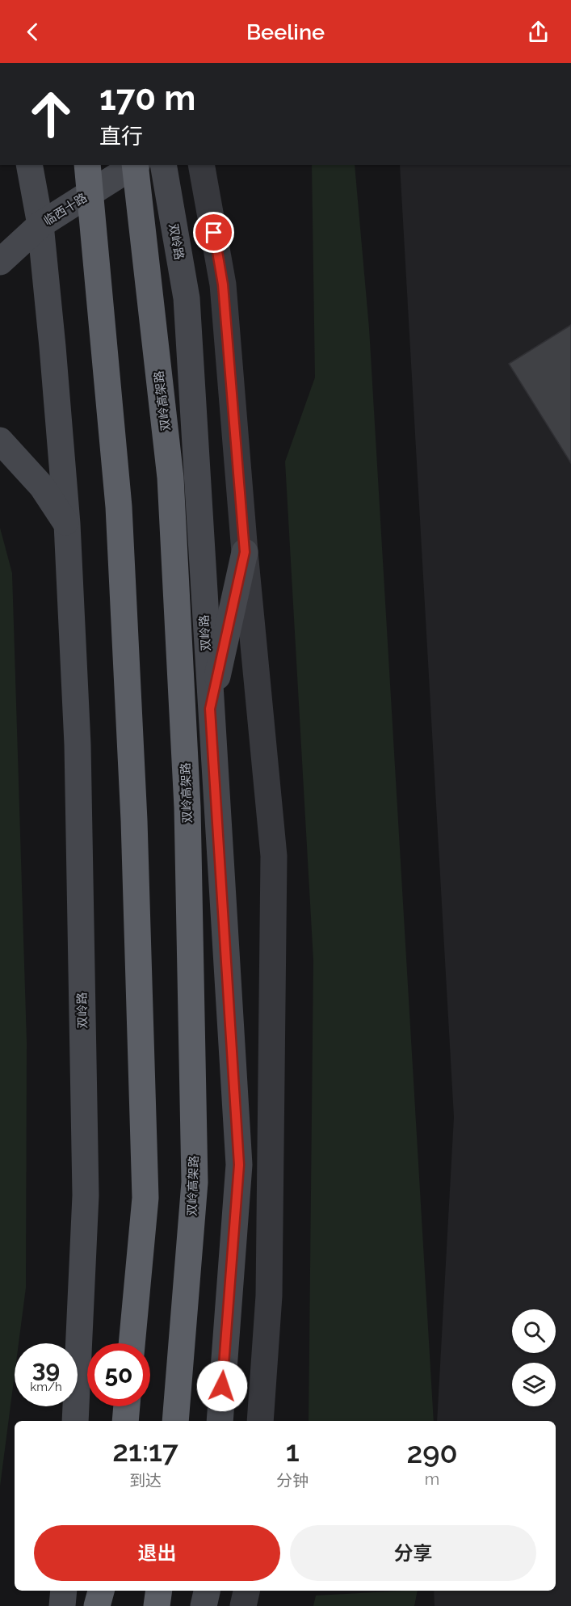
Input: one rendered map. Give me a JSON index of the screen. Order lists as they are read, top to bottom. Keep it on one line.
{"streets":{"highway":["双岭高架路"],"main road":["临西十路","双岭路"]},"crossings":[["临西十路","双岭路"]],"page":{"header":"Beeline","turn":["170 m","直行"],"speed":"39 km/h","limit":"50","eta":["21:17","到达","1","分钟","290","m"],"buttons":["退出","分享"]}}
